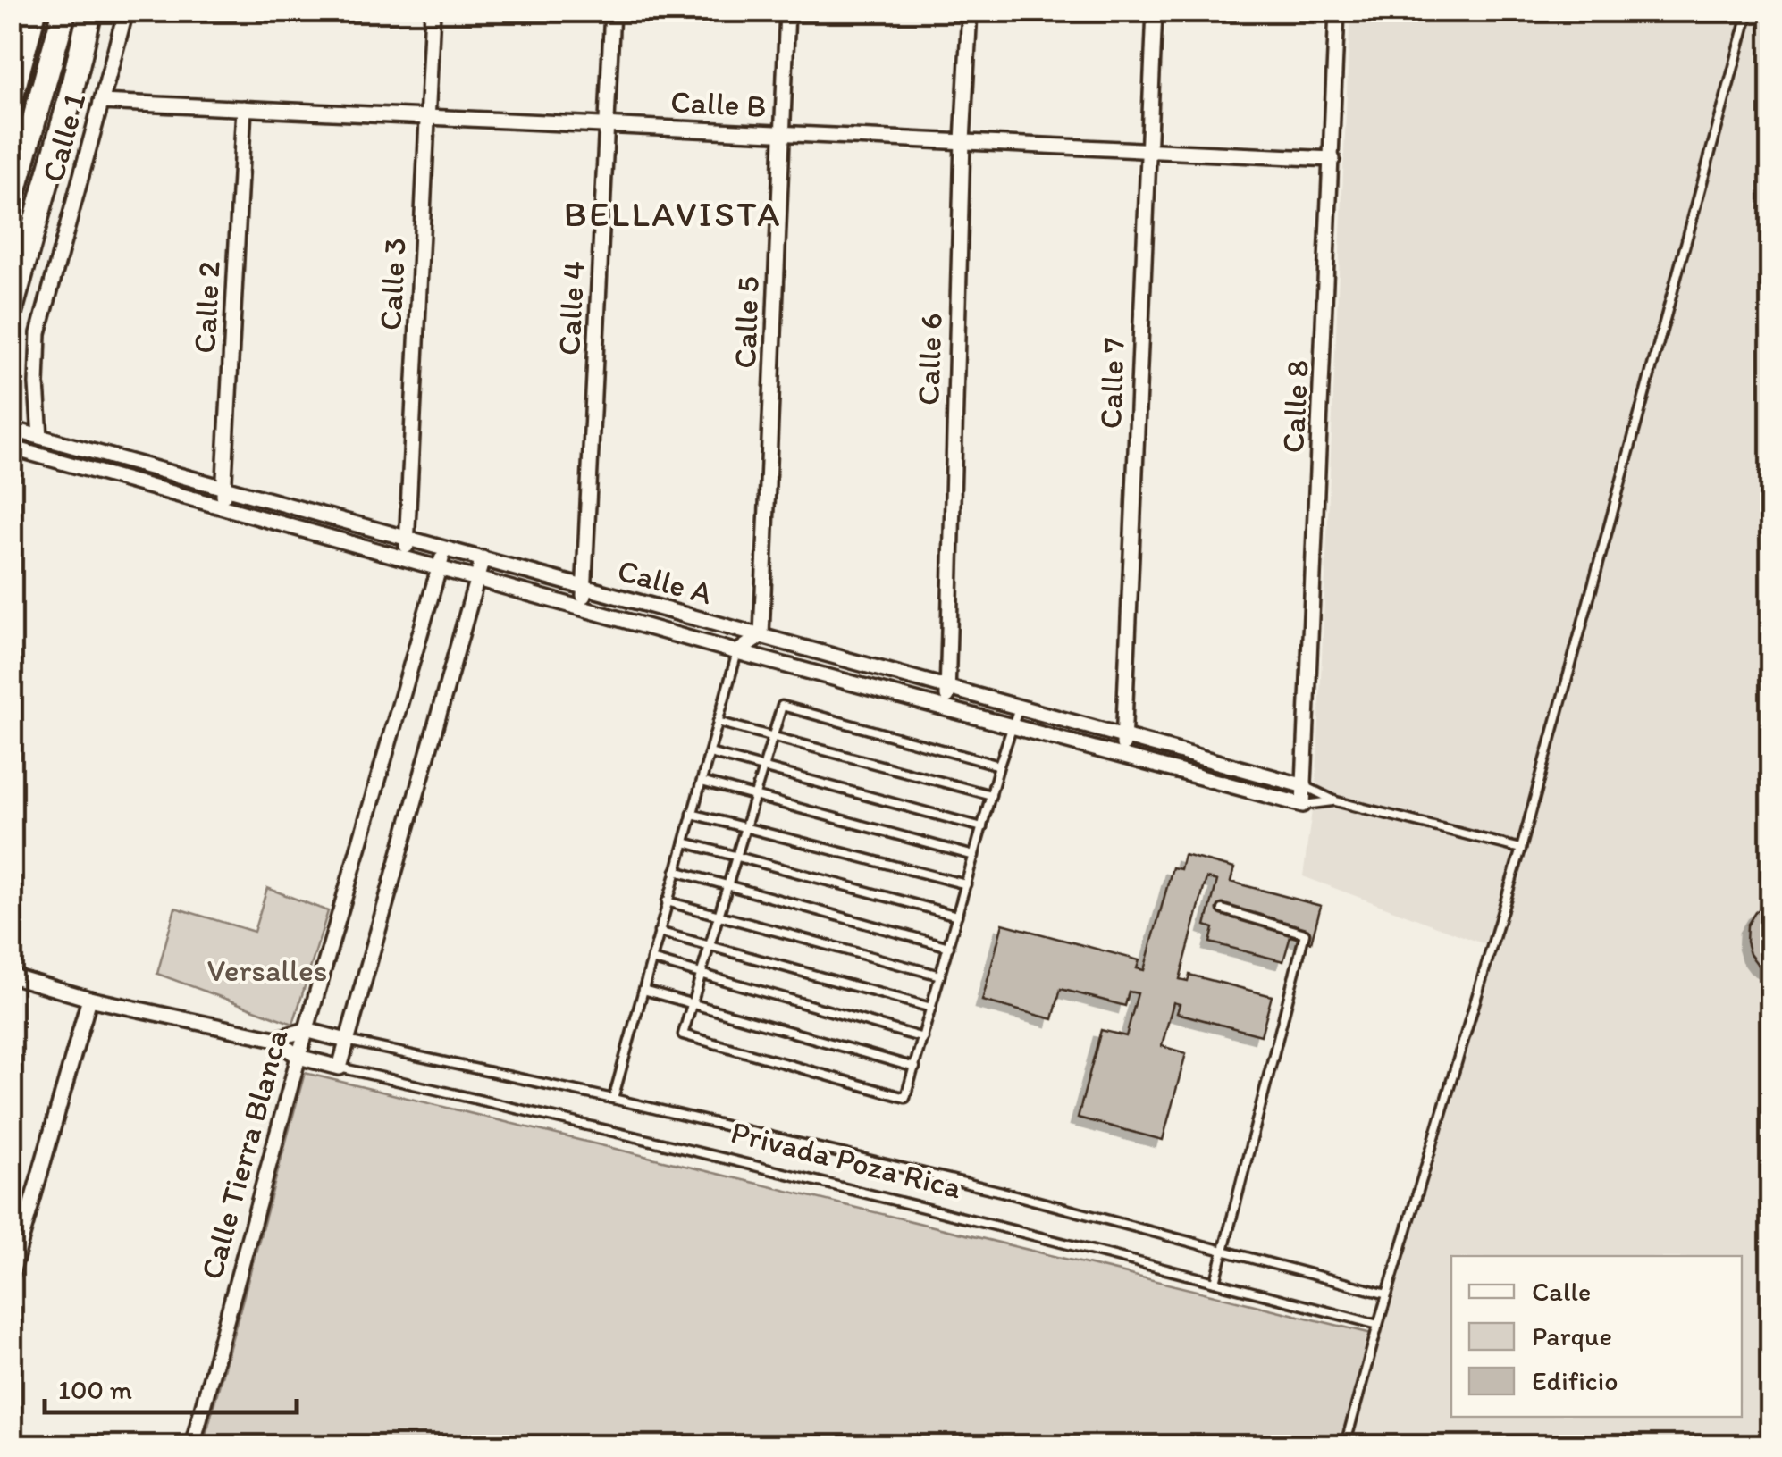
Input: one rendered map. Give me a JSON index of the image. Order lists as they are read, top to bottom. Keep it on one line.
{"streets":{"street":["Calle B","Calle 1","Calle 3","Calle 2","Calle 4","Calle 5","Calle 6","Calle 7","Calle 8","Calle A","Calle Tierra Blanca","Privada Poza Rica"]},"crossings":[["Calle B","Calle 1"],["Calle B","Calle 3"],["Calle B","Calle 2"],["Calle B","Calle 4"],["Calle B","Calle 5"],["Calle B","Calle 6"],["Calle B","Calle 7"],["Calle B","Calle 8"],["Calle 1","Calle A"],["Calle 3","Calle A"],["Calle 2","Calle A"],["Calle 4","Calle A"],["Calle 5","Calle A"],["Calle 6","Calle A"],["Calle 7","Calle A"],["Calle 8","Calle A"],["Calle A","Calle Tierra Blanca"],["Calle Tierra Blanca","Privada Poza Rica"]],"districts":["BELLAVISTA"],"parks":["Versalles"],"legend":["Calle","Parque","Edificio"],"scale_bar":"100 m"}
